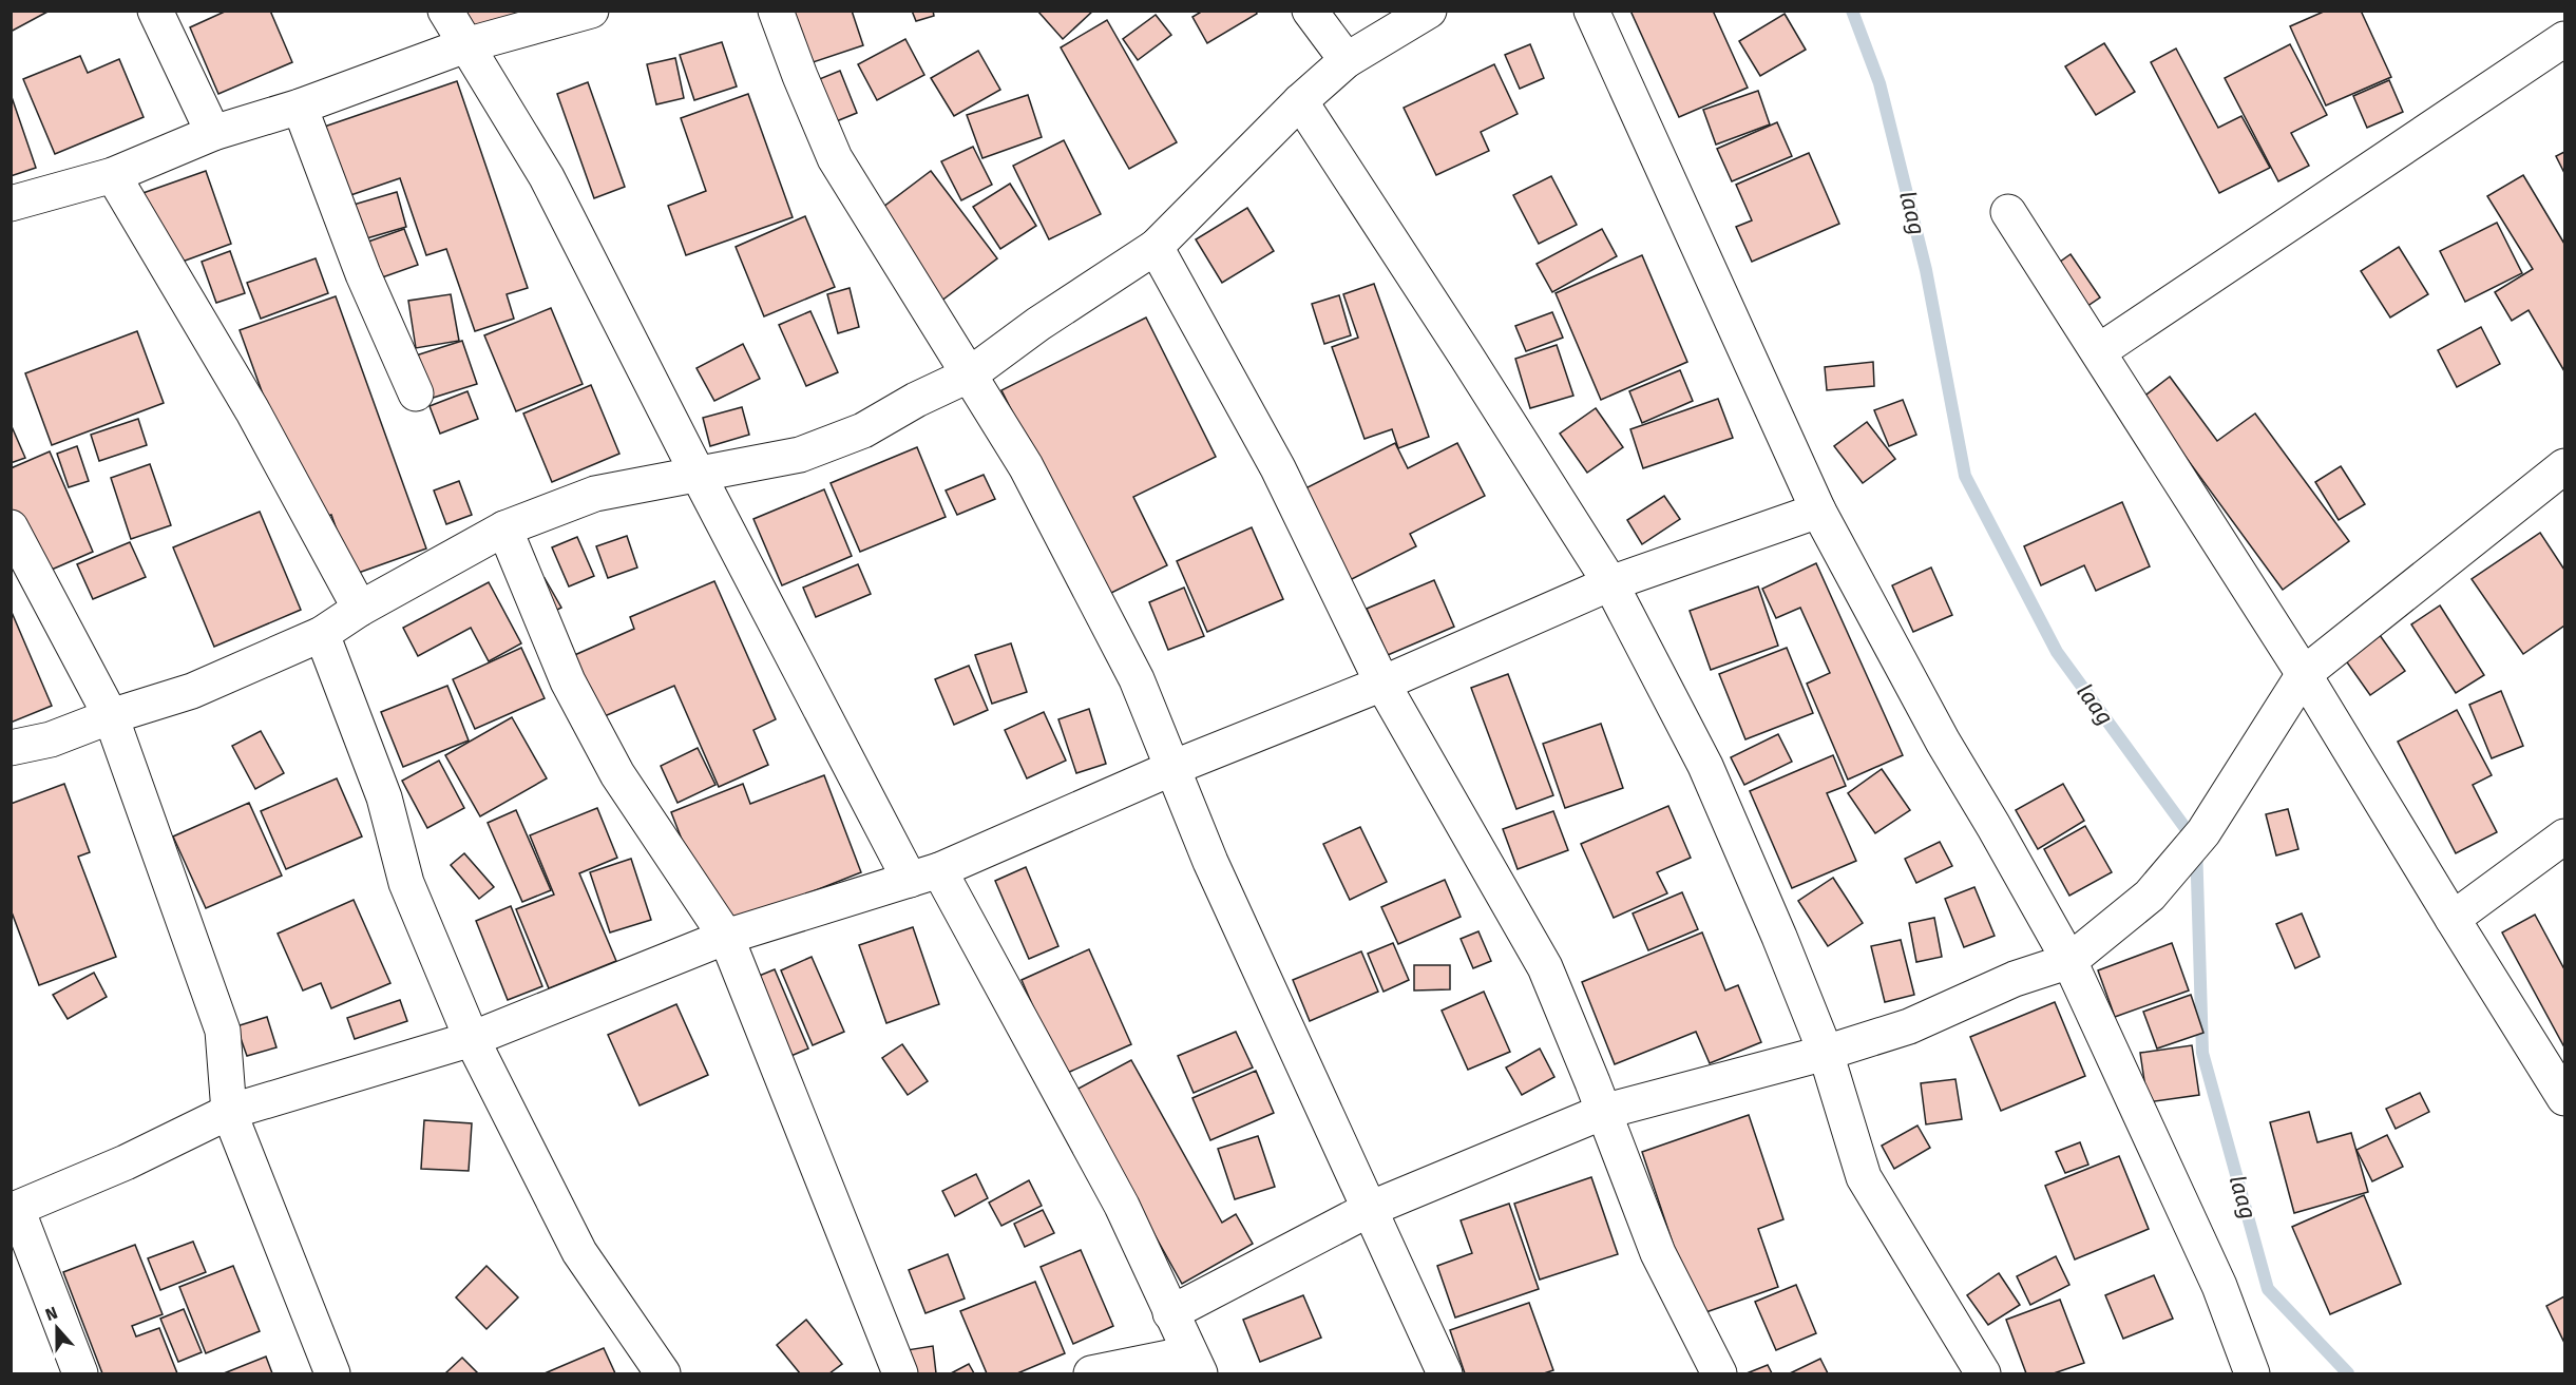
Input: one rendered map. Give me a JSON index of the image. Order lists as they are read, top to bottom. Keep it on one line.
{"water":["laag"],"north":"top"}
